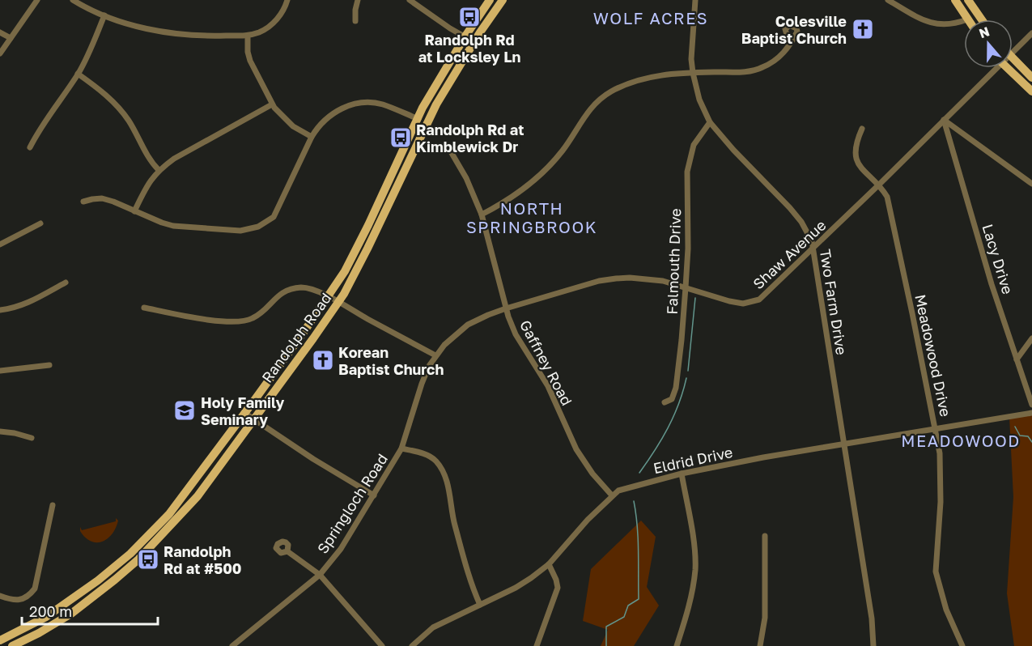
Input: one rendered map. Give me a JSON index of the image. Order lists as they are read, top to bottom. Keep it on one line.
{"streets":{"main road":["Randolph Road"],"street":["Shaw Avenue","Lacy Drive","Falmouth Drive","Two Farm Drive","Meadowood Drive","Gaffney Road","Eldrid Drive","Springloch Road"]},"crossings":[["Shaw Avenue","Lacy Drive"],["Shaw Avenue","Falmouth Drive"],["Shaw Avenue","Two Farm Drive"],["Shaw Avenue","Meadowood Drive"],["Shaw Avenue","Gaffney Road"],["Shaw Avenue","Springloch Road"],["Falmouth Drive","Two Farm Drive"],["Two Farm Drive","Eldrid Drive"],["Meadowood Drive","Eldrid Drive"],["Gaffney Road","Eldrid Drive"]],"districts":["WOLF ACRES","NORTH SPRINGBROOK","MEADOWOOD"],"places":{"bus stop":["Randolph Rd at Locksley Ln","Randolph Rd at Kimblewick Dr","Randolph Rd at #500"],"church":["Colesville Baptist Church","Korean Baptist Church"],"school or university":["Holy Family Seminary"]},"scale_bar":"200 m","north":"top"}
